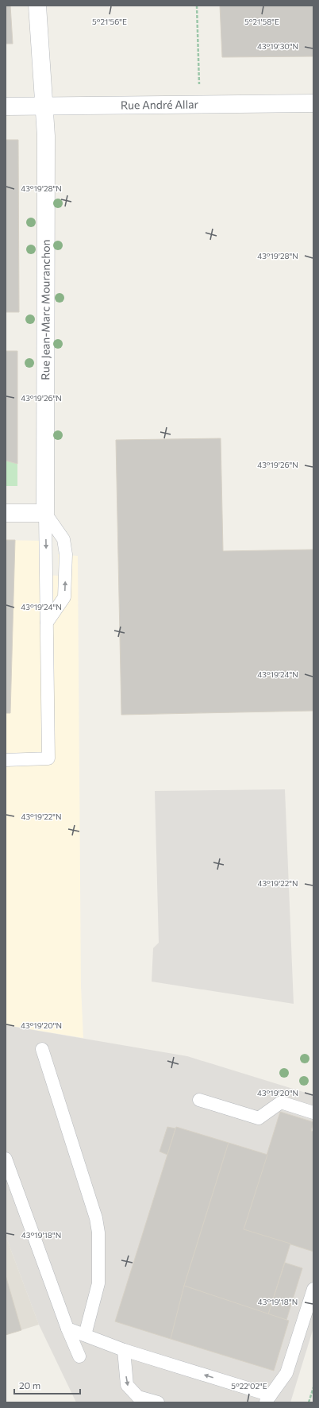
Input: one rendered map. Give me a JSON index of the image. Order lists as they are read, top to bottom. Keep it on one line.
{"streets":{"street":["Rue André Allar","Rue Jean-Marc Mouranchon"]},"crossings":[["Rue André Allar","Rue Jean-Marc Mouranchon"]],"scale_bar":"20 m","coordinates":["5°21'56\"E","5°21'58\"E","43°19'30\"N","43°19'28\"N","43°19'26\"N","43°19'24\"N","43°19'22\"N","43°19'20\"N","43°19'18\"N","5°22'02\"E"]}
